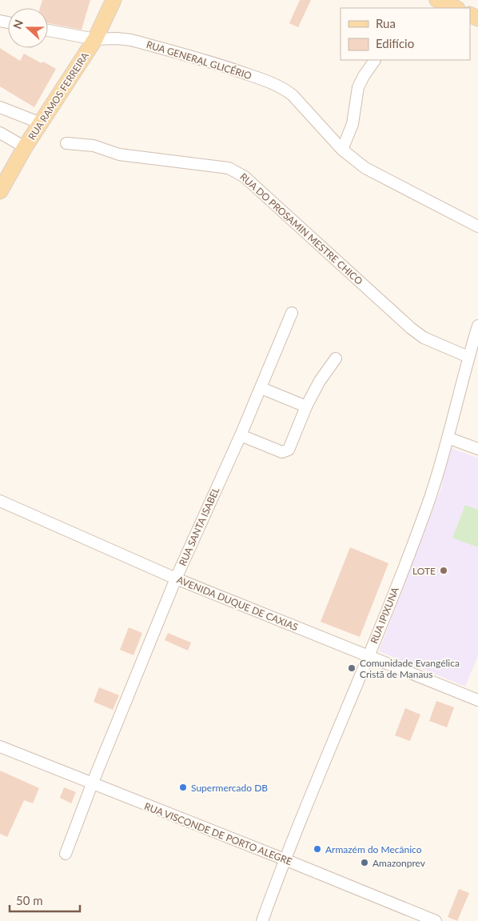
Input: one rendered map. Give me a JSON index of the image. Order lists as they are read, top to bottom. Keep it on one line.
{"streets":{"main road":["RUA RAMOS FERREIRA"],"street":["RUA GENERAL GLICÉRIO","RUA DO PROSAMIN MESTRE CHICO","RUA SANTA ISABEL","AVENIDA DUQUE DE CAXIAS","RUA IPIXUNA","RUA VISCONDE DE PORTO ALEGRE"]},"crossings":[["RUA GENERAL GLICÉRIO","RUA RAMOS FERREIRA"],["RUA DO PROSAMIN MESTRE CHICO","RUA IPIXUNA"],["RUA SANTA ISABEL","AVENIDA DUQUE DE CAXIAS"],["RUA SANTA ISABEL","RUA VISCONDE DE PORTO ALEGRE"],["AVENIDA DUQUE DE CAXIAS","RUA IPIXUNA"],["RUA IPIXUNA","RUA VISCONDE DE PORTO ALEGRE"]],"places":["LOTE","Comunidade Evangélica Cristã de Manaus","Supermercado DB","Armazém do Mecânico","Amazonprev"],"legend":["Rua","Edifício"],"scale_bar":"50 m","north":"left"}
